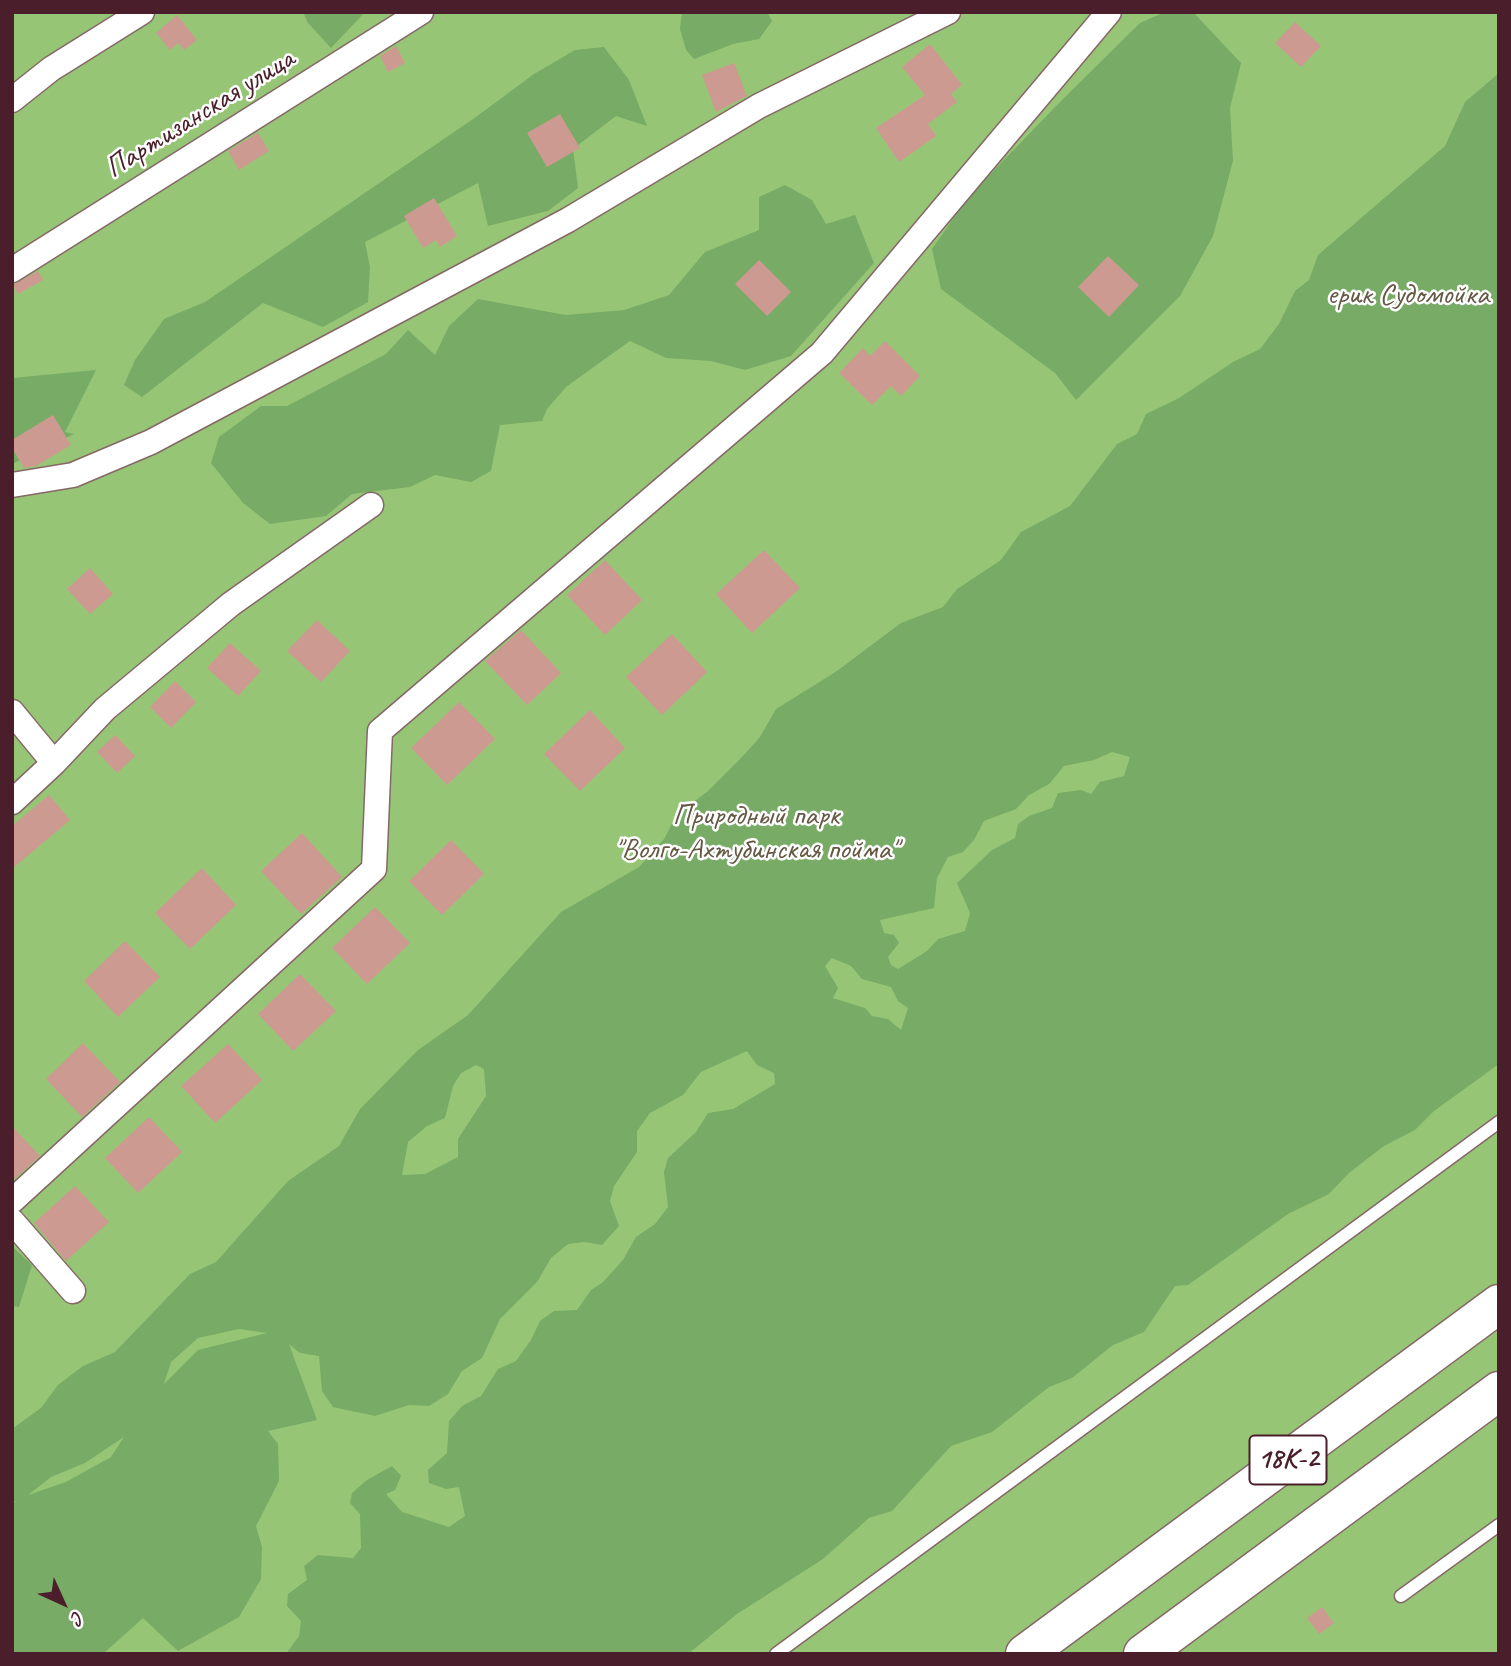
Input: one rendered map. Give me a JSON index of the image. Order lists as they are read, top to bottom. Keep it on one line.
{"streets":{"main road":["18К-2"],"street":["Партизанская улица"]},"parks":["ерик Судомойка","Природный парк \"Волго-Ахтубинская пойма\""],"north":"bottom right"}
